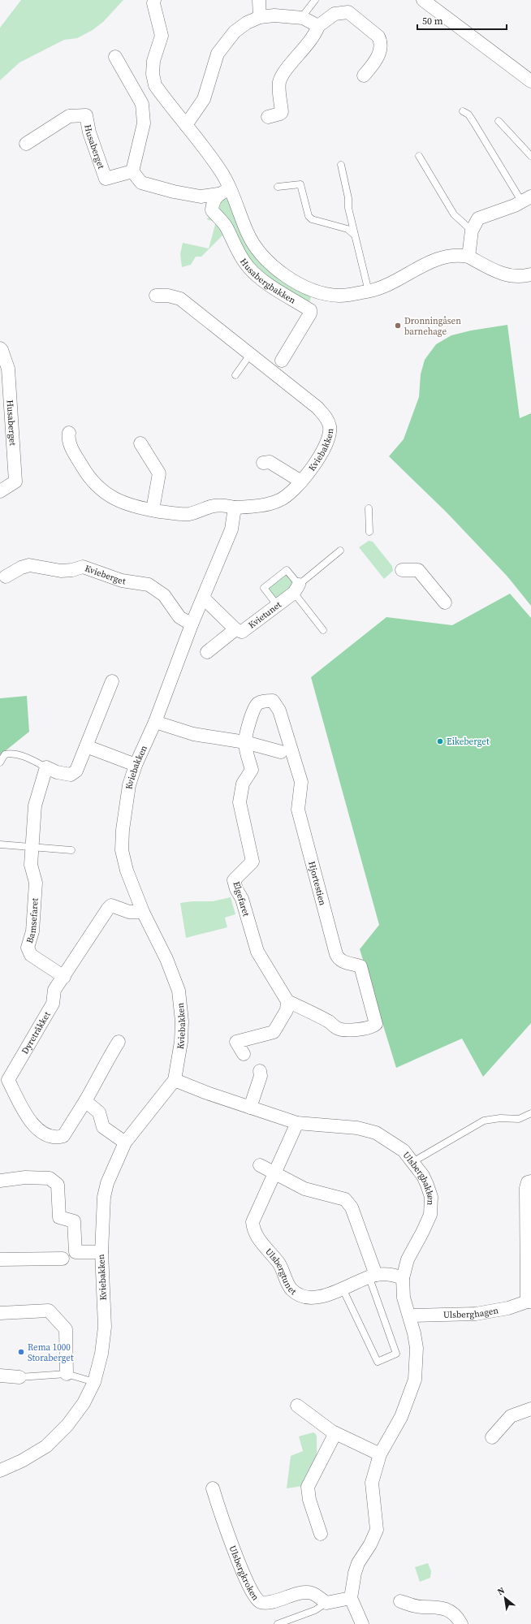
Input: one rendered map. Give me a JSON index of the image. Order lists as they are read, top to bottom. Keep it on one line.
{"streets":{"street":["Husaberget","Husabergbakken","Kviebakken","Kvieberget","Kvietunet","Hjortestien","Elgefaret","Bamsefaret","Dyretråkket","Ulsbergbakken","Ulsbergtunet","Ulsberghagen","Ulsbergkroken"]},"crossings":[["Kviebakken","Kvieberget"],["Kviebakken","Dyretråkket"],["Kviebakken","Ulsbergbakken"],["Hjortestien","Elgefaret"],["Bamsefaret","Dyretråkket"],["Ulsbergbakken","Ulsbergtunet"],["Ulsbergbakken","Ulsberghagen"]],"places":["Dronningåsen barnehage","Eikeberget","Rema 1000 Storaberget"],"scale_bar":"50 m","north":"top left"}
